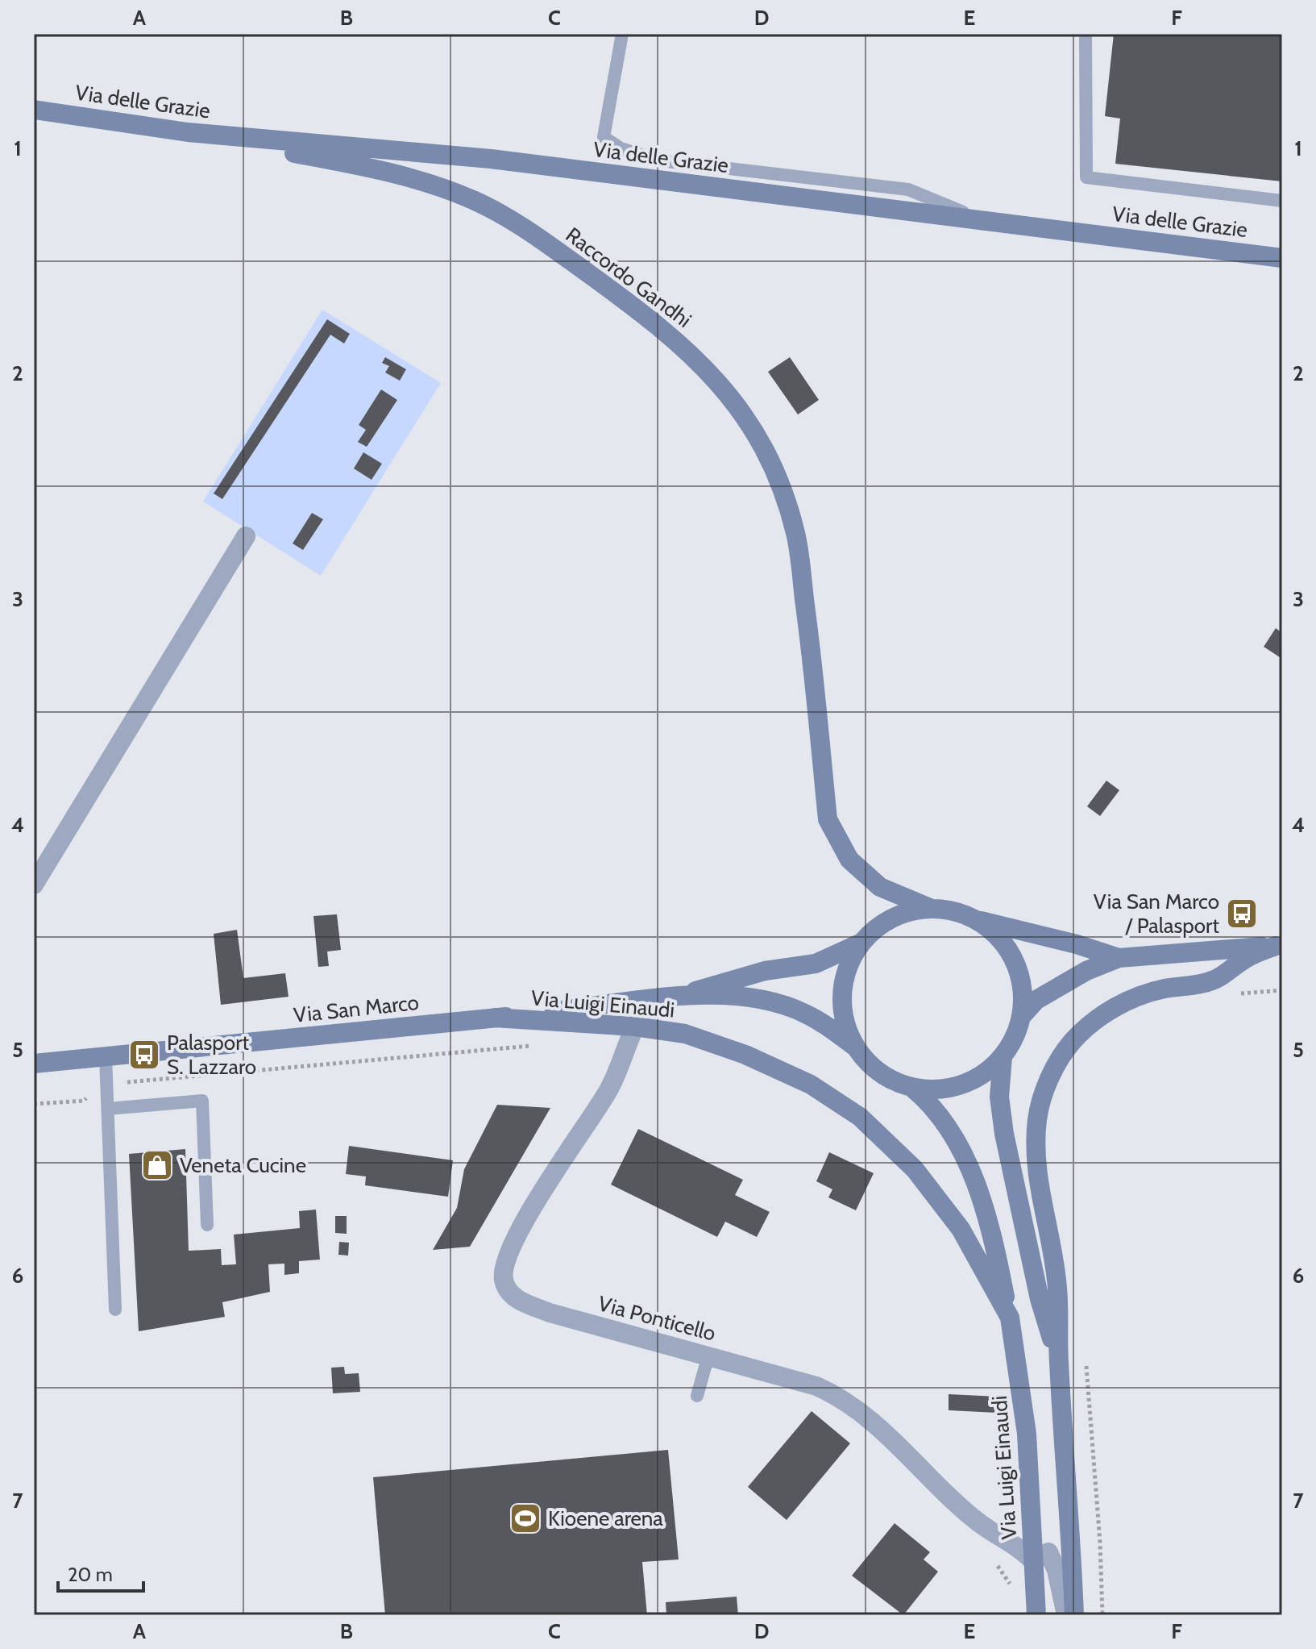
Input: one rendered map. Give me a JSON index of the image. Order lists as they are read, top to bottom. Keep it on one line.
{"streets":{"street":["Via delle Grazie","Raccordo Gandhi","Via Luigi Einaudi","Via San Marco","Via Ponticello"]},"crossings":[["Via delle Grazie","Raccordo Gandhi"],["Raccordo Gandhi","Via Luigi Einaudi"],["Raccordo Gandhi","Via San Marco"],["Via Luigi Einaudi","Via San Marco"],["Via Luigi Einaudi","Via Ponticello"]],"places":{"bus stop":["Via San Marco / Palasport","Palasport S. Lazzaro"],"shop":["Veneta Cucine"],"sports":["Kioene arena"]},"scale_bar":"20 m","grid":{"columns":["A","B","C","D","E","F"],"rows":["1","2","3","4","5","6","7"]}}
